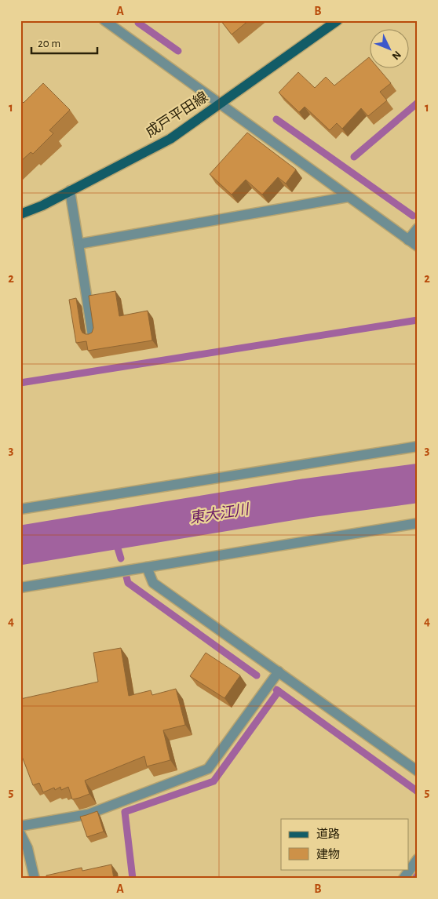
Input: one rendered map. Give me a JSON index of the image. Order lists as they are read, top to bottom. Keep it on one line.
{"streets":{"main road":["成戸平田線"]},"water":["東大江川"],"legend":["道路","建物"],"scale_bar":"20 m","north":"bottom right","grid":{"columns":["A","B"],"rows":["1","2","3","4","5"]}}
